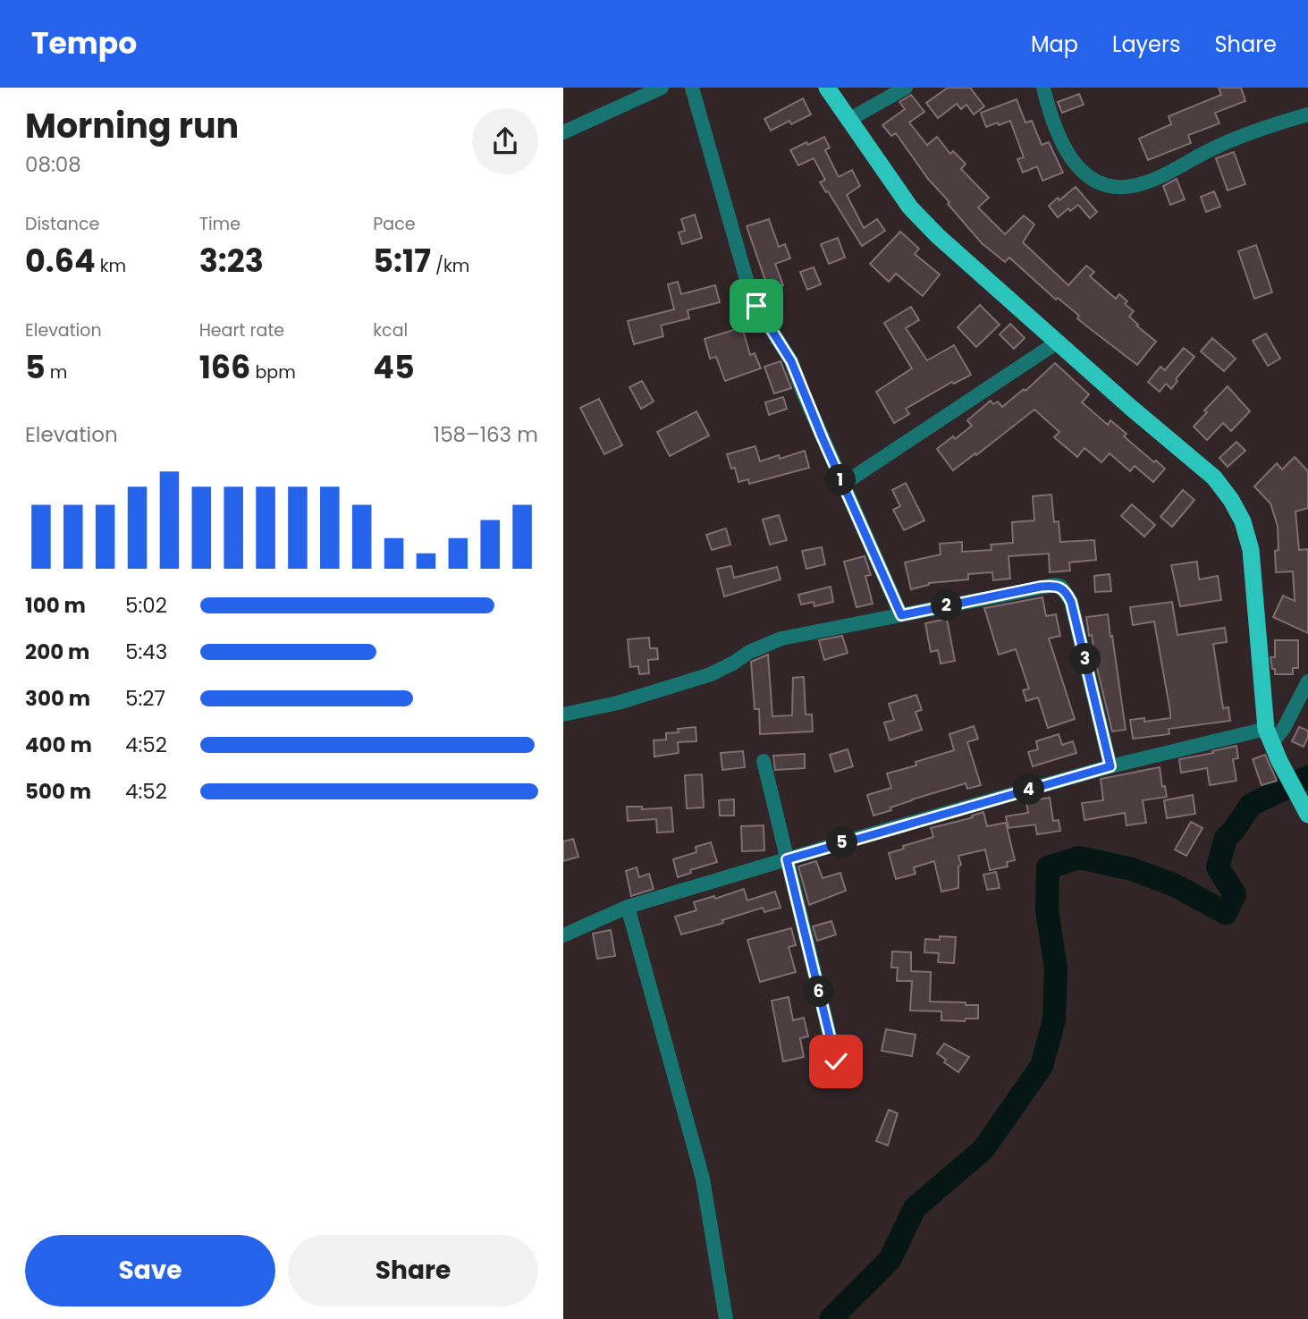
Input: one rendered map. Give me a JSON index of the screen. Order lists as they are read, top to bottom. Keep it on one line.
{"page":{"header":"Tempo","nav":["Map","Layers","Share"],"heading":["Morning run","08:08"],"stats":[["Distance","0.64 km"],["Time","3:23"],["Pace","5:17 /km"],["Elevation","5 m"],["Heart rate","166 bpm"],["kcal","45"]],"chart":["Elevation","158–163 m"],"pins":["1","2","3","4","5","6"],"list":[{"name":"100 m","note":"5:02"},{"name":"200 m","note":"5:43"},{"name":"300 m","note":"5:27"},{"name":"400 m","note":"4:52"},{"name":"500 m","note":"4:52"}],"buttons":["Save","Share"]}}
